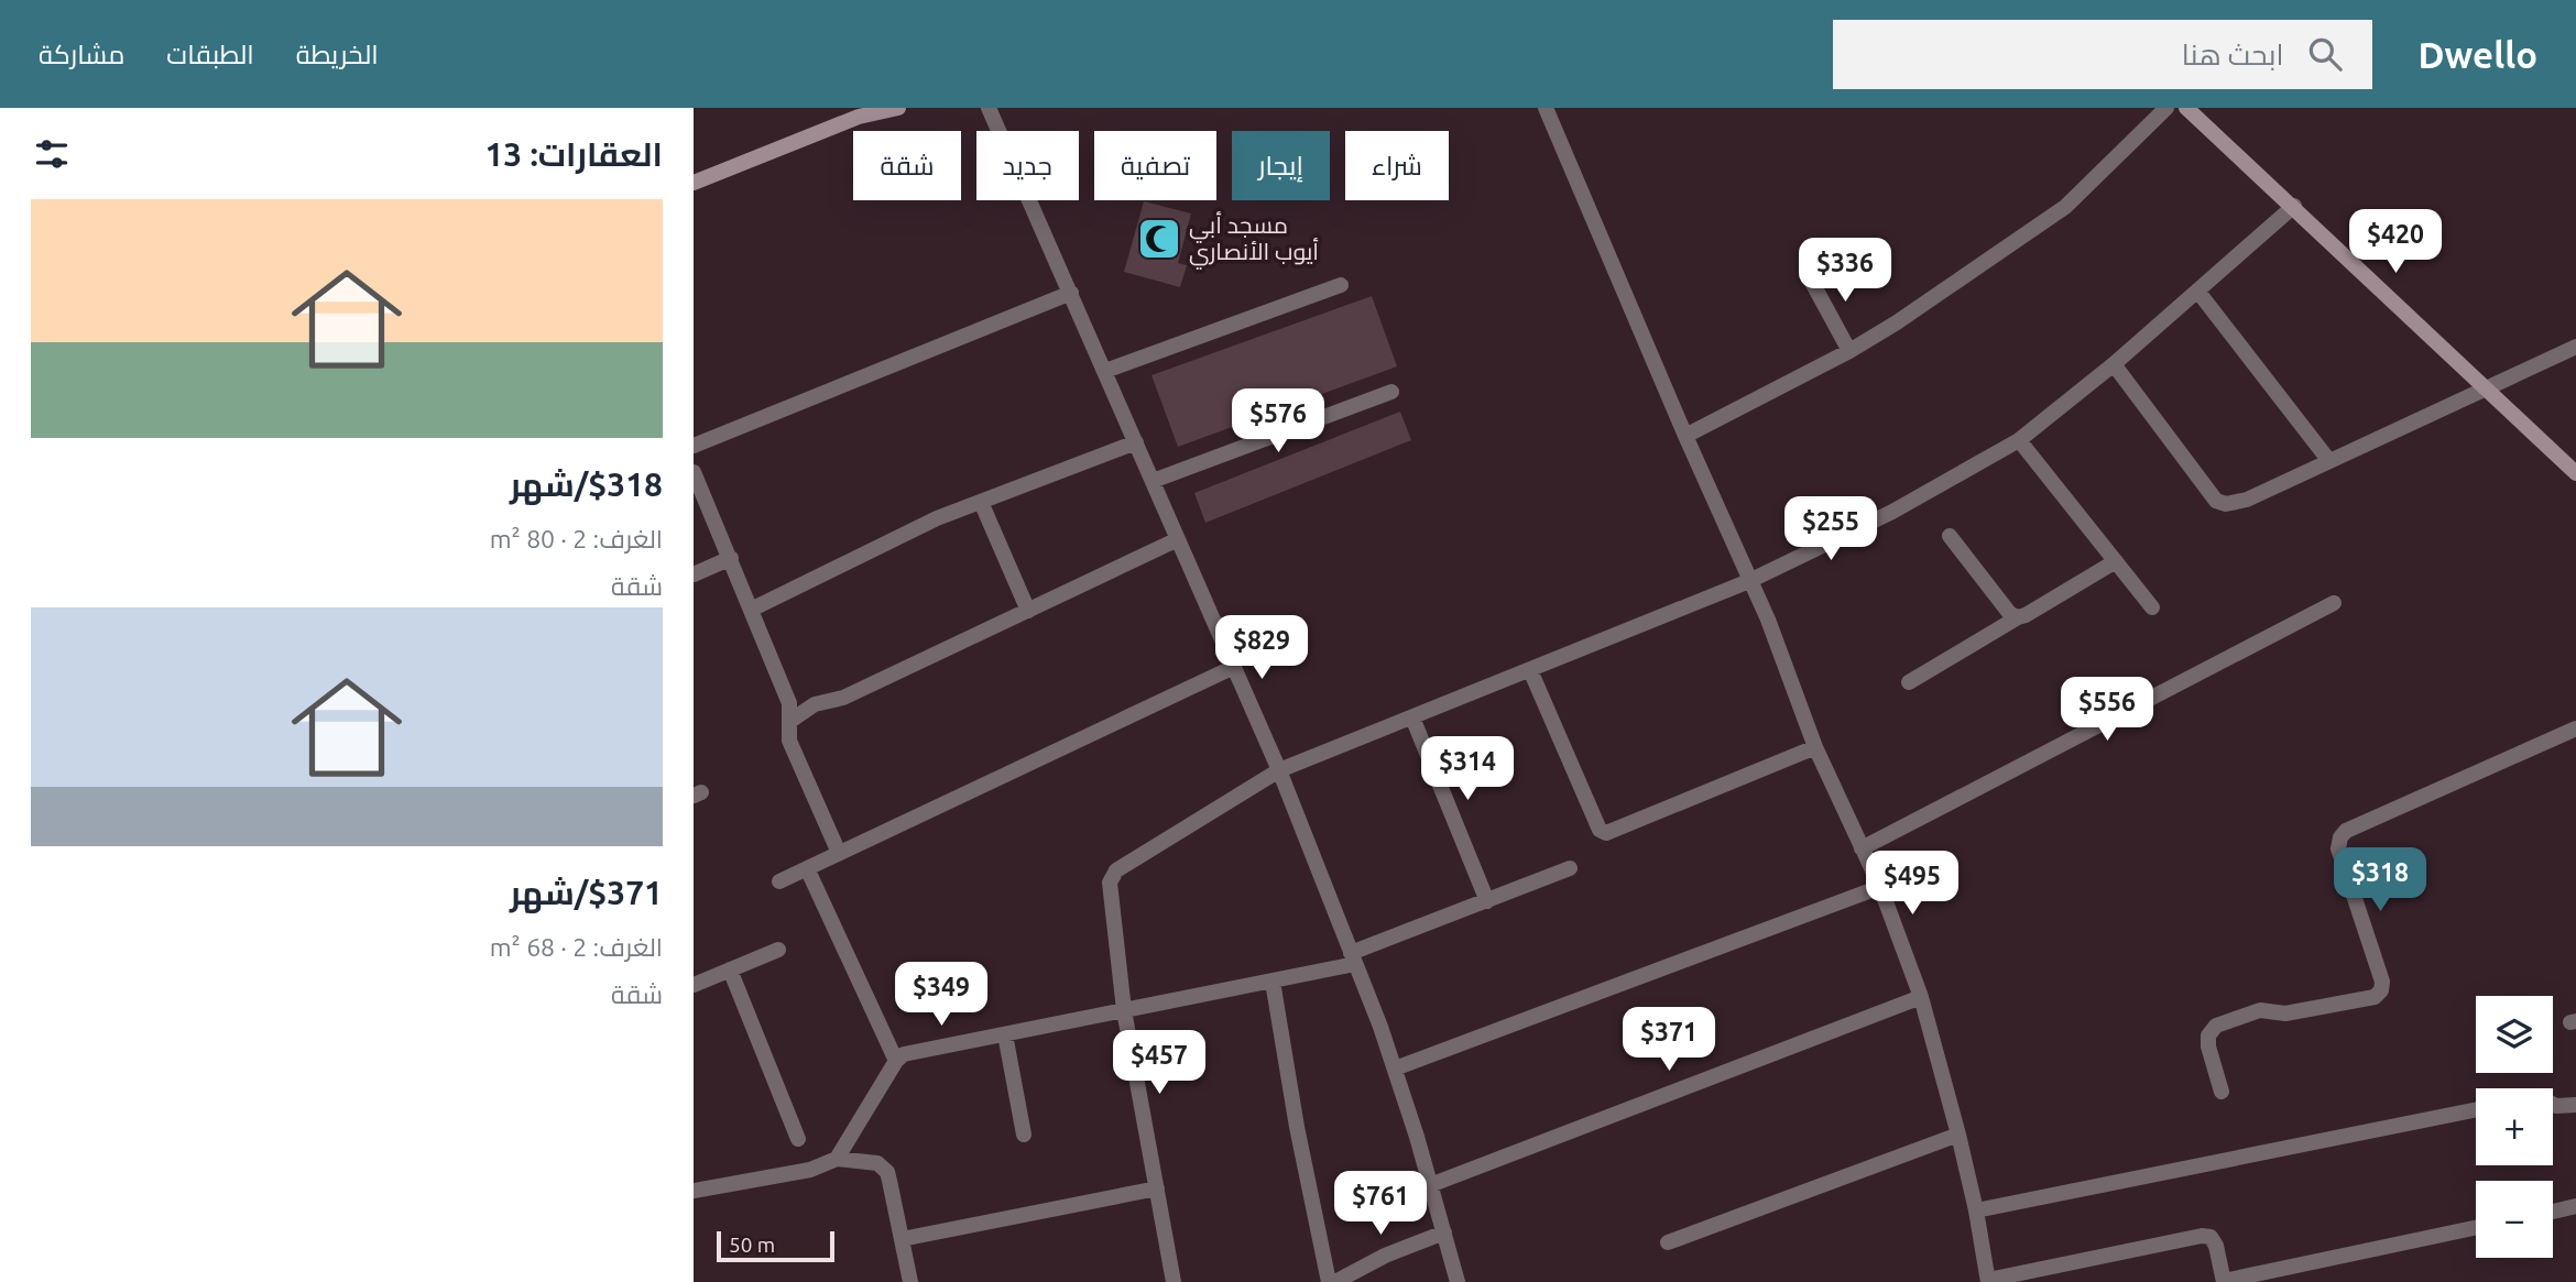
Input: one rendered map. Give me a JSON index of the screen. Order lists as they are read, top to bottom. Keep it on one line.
{"places":{"mosque":["مسجد أبي أيوب الأنصاري"]},"scale_bar":"50 m","page":{"header":"Dwello","search":"ابحث هنا","nav":["الخريطة","الطبقات","مشاركة"],"heading":"العقارات: 13","chip":["شراء","إيجار","تصفية","جديد","شقة"],"list":[{"name":"$318/شهر","note":"الغرف: 2 · 80 m² · شقة"},{"name":"$371/شهر","note":"الغرف: 2 · 68 m² · شقة"}],"price":["$420","$336","$576","$255","$829","$556","$314","$318","$495","$349","$371","$457","$761"],"map_buttons":["+","−"],"scale":"50 m"}}
